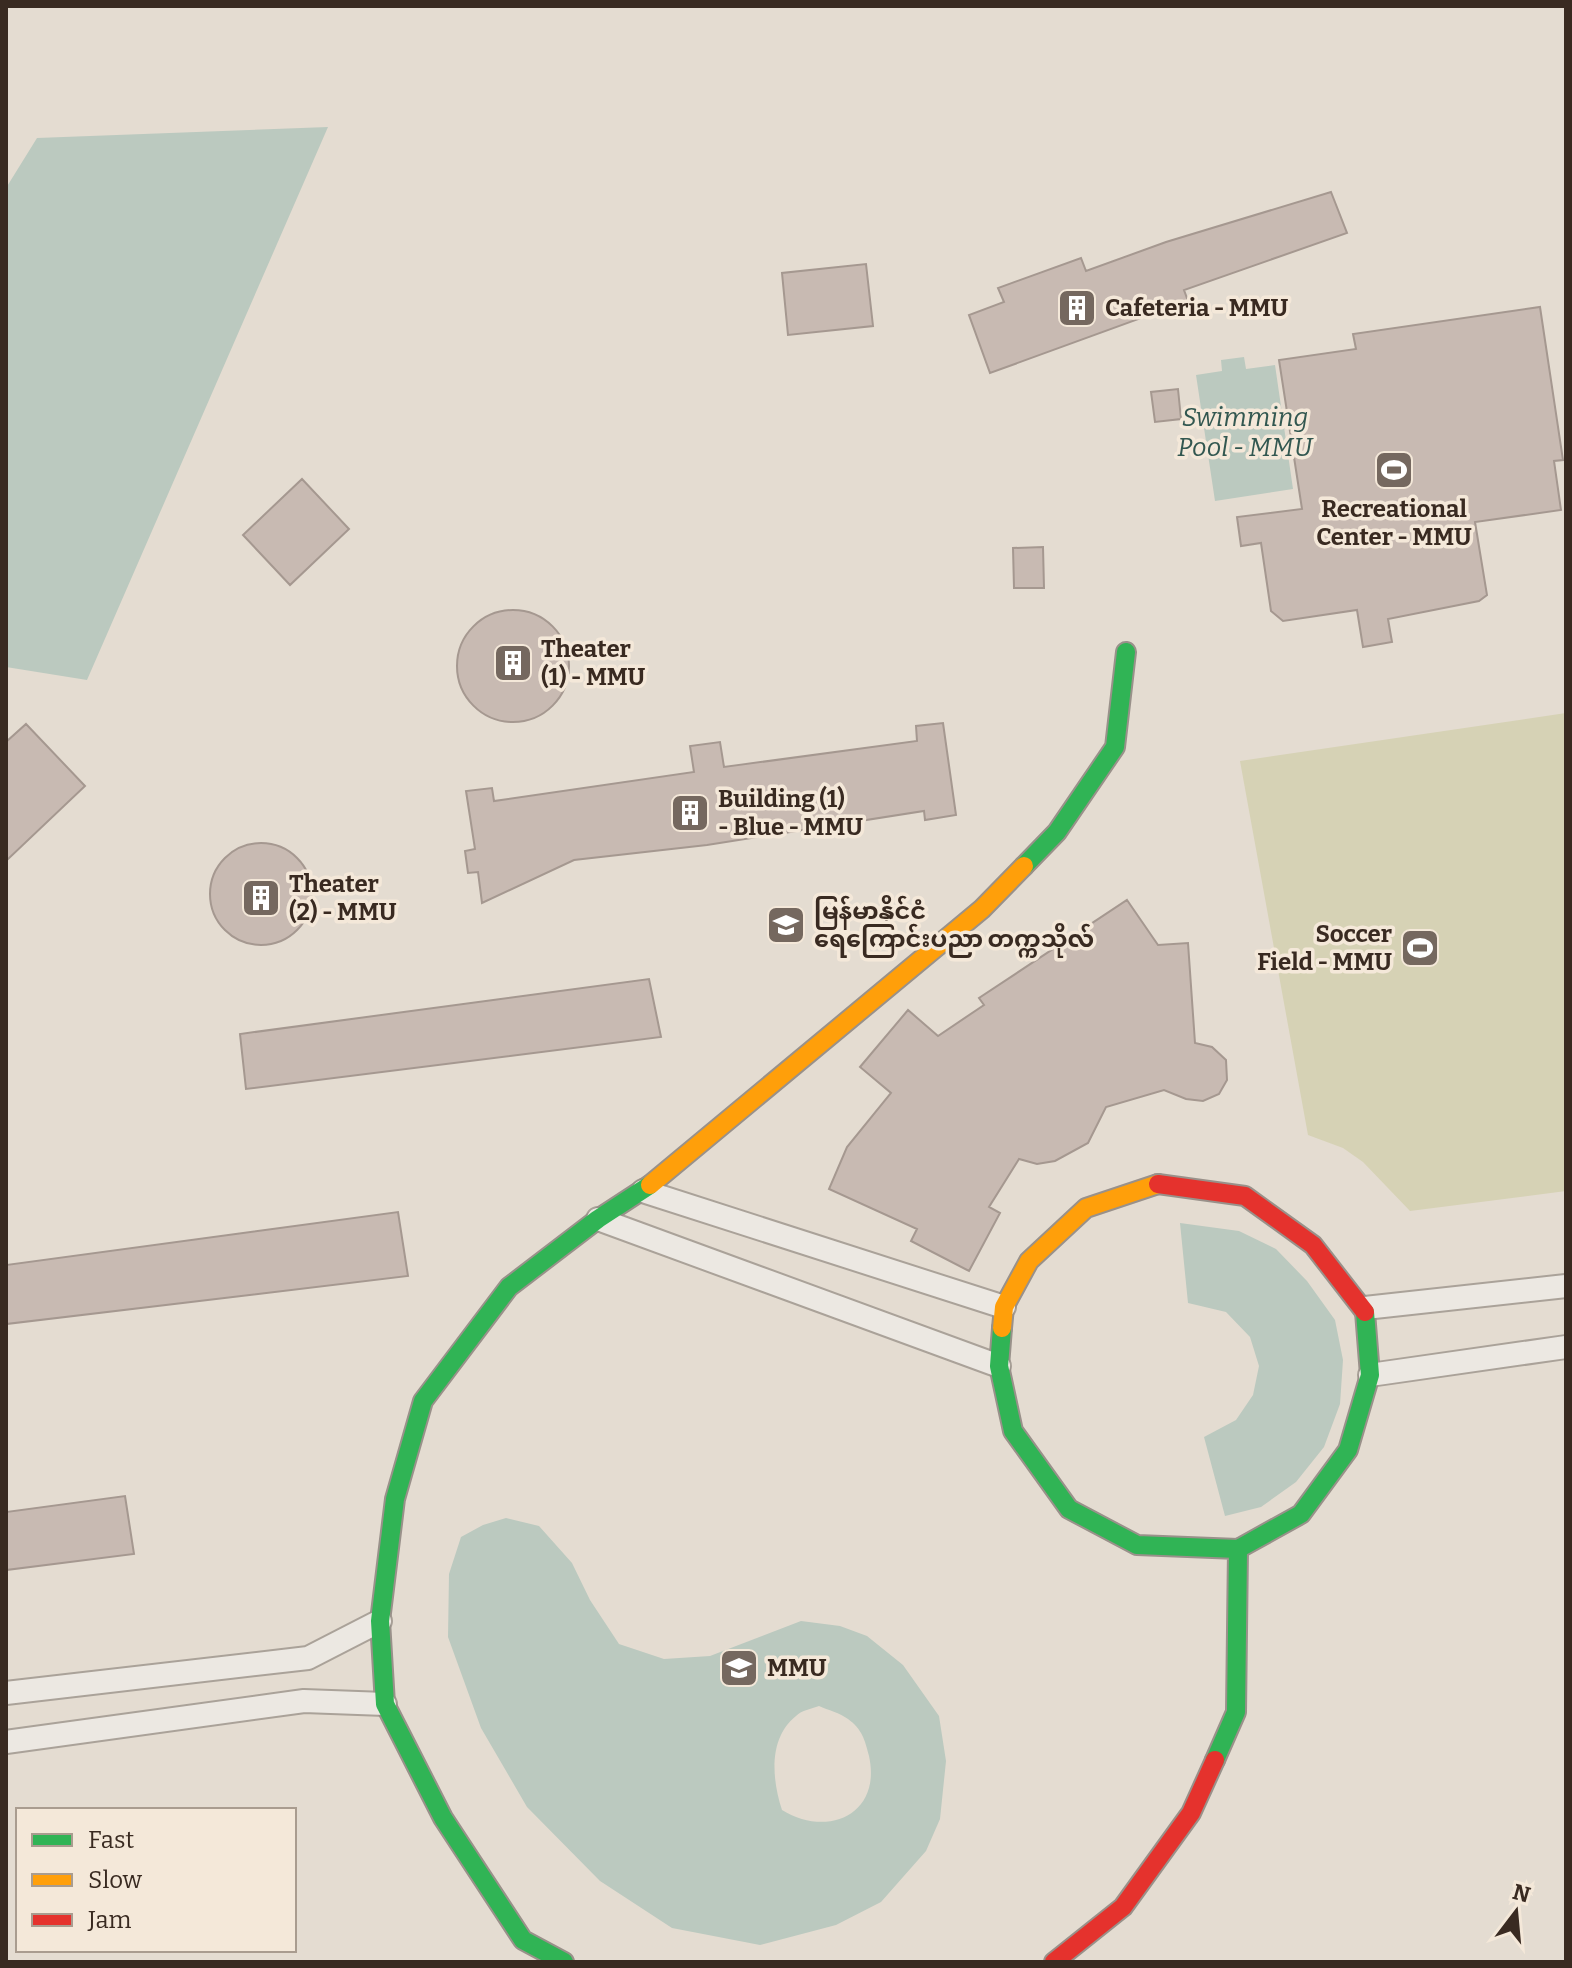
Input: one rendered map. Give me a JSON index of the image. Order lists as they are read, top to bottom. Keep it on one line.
{"water":["Swimming Pool - MMU"],"places":{"building":["Cafeteria - MMU","Theater (1) - MMU","Building (1) - Blue - MMU","Theater (2) - MMU"],"sports":["Recreational Center - MMU","Soccer Field - MMU"],"school or university":["မြန်မာနိုင်ငံ ရေကြောင်းပညာ တက္ကသိုလ်","MMU"]},"legend":["Fast","Slow","Jam"],"north":"top"}
